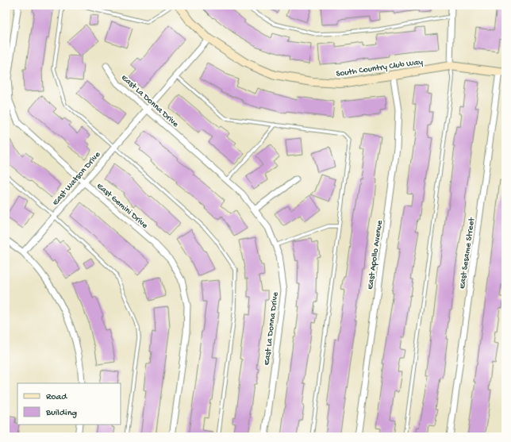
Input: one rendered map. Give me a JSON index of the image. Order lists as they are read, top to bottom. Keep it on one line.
{"streets":{"street":["South Country Club Way","East La Donna Drive","East Watson Drive","East Gemini Drive","East Sesame Street","East Apollo Avenue"]},"crossings":[["South Country Club Way","East Watson Drive"],["South Country Club Way","East Sesame Street"],["South Country Club Way","East Apollo Avenue"],["East La Donna Drive","East Watson Drive"],["East Watson Drive","East Gemini Drive"]],"legend":["Road","Building"]}
